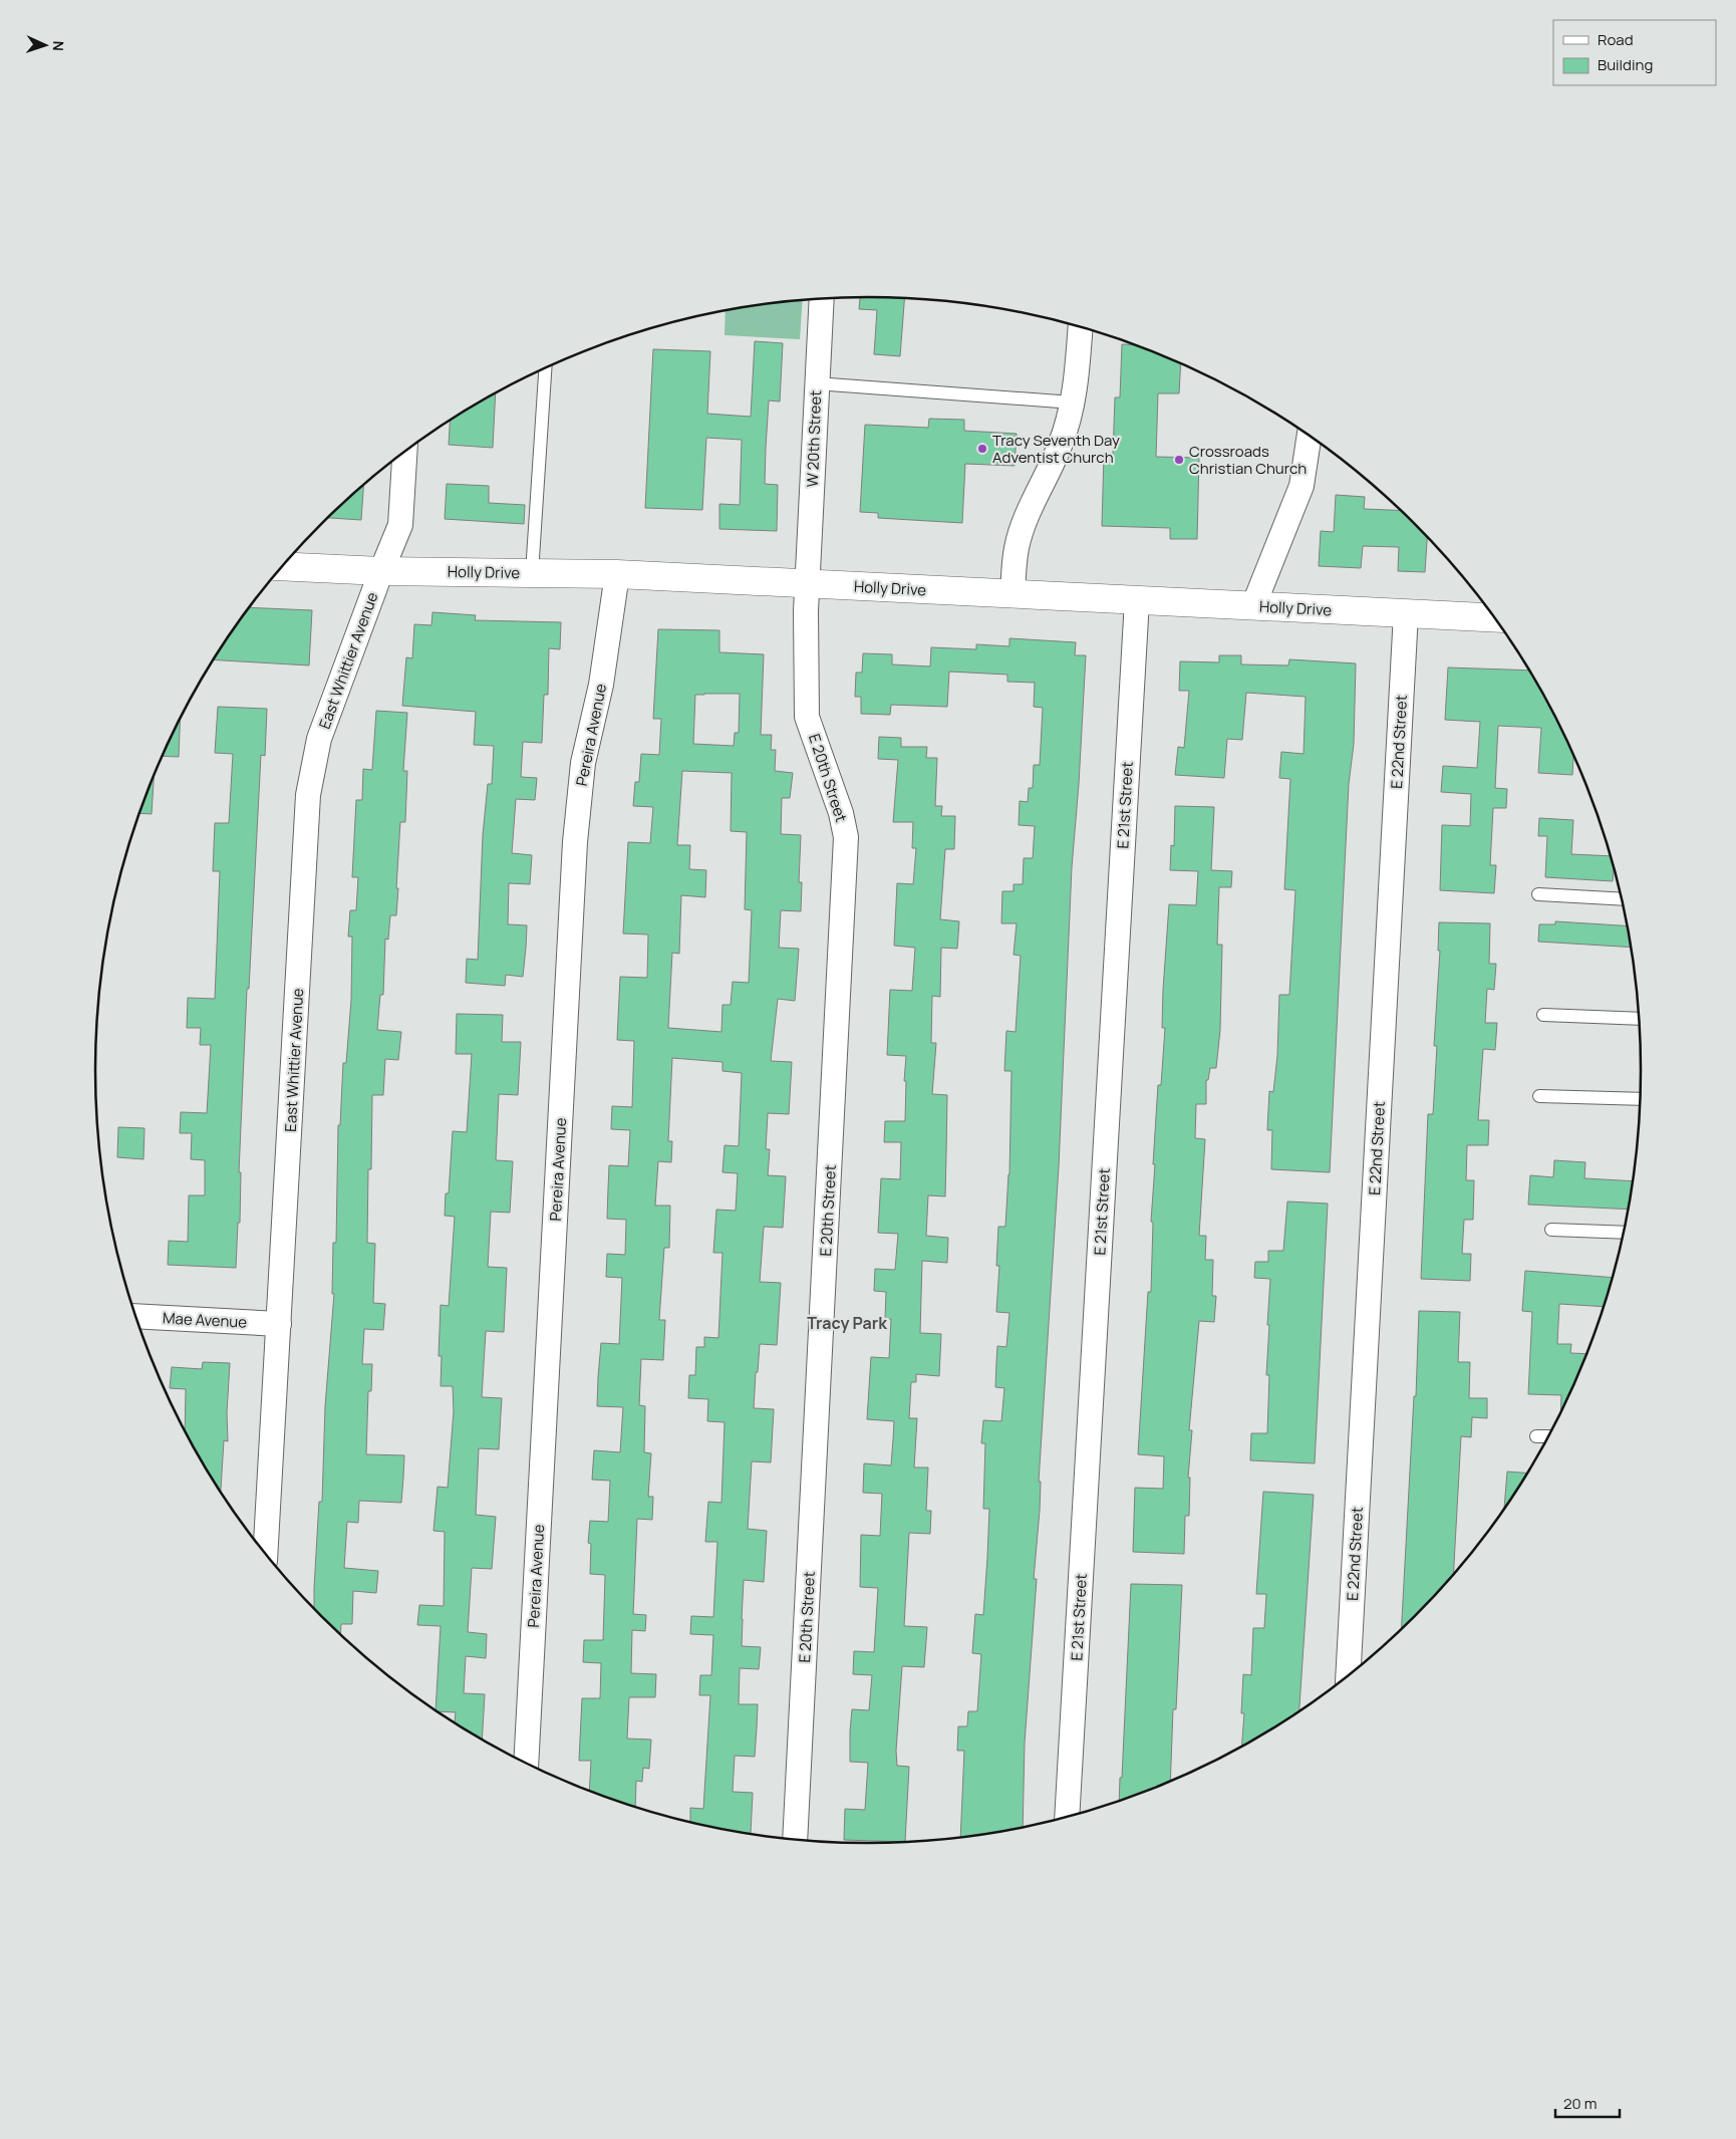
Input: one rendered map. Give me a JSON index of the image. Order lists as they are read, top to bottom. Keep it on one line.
{"streets":{"street":["W 20th Street","Holly Drive","East Whittier Avenue","Pereira Avenue","E 22nd Street","E 20th Street","E 21st Street","Mae Avenue"]},"crossings":[["W 20th Street","Holly Drive"],["W 20th Street","E 20th Street"],["Holly Drive","East Whittier Avenue"],["Holly Drive","Pereira Avenue"],["Holly Drive","E 22nd Street"],["Holly Drive","E 20th Street"],["Holly Drive","E 21st Street"],["East Whittier Avenue","Mae Avenue"]],"districts":["Tracy Park"],"places":["Tracy Seventh Day Adventist Church","Crossroads Christian Church"],"legend":["Road","Building"],"scale_bar":"20 m","north":"right"}
